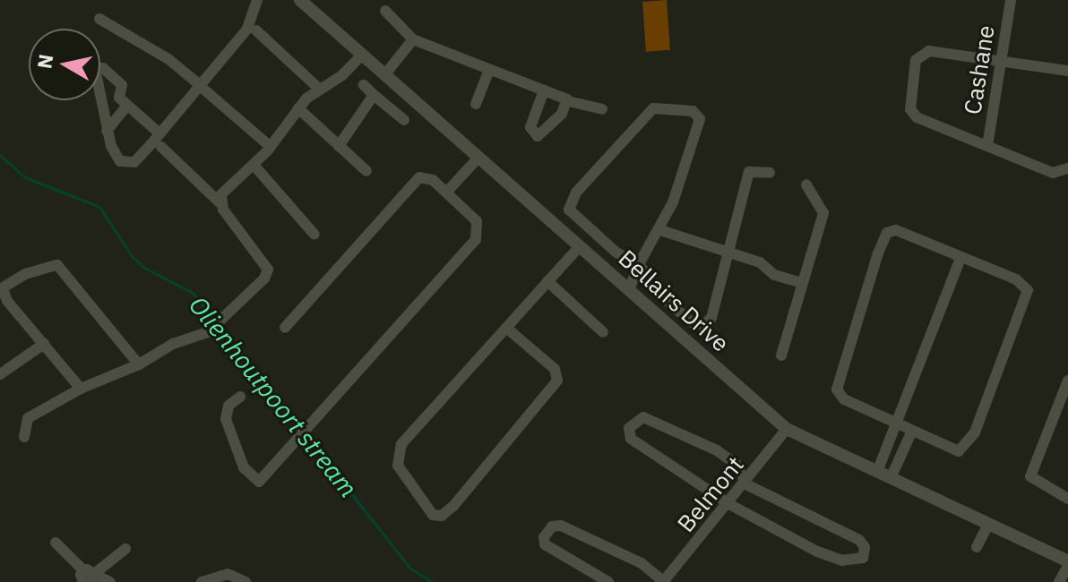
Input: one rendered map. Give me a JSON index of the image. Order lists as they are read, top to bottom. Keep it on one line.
{"streets":{"street":["Cashane","Bellairs Drive","Belmont"]},"crossings":[["Bellairs Drive","Belmont"]],"water":["Olienhoutpoort stream"],"north":"left"}
